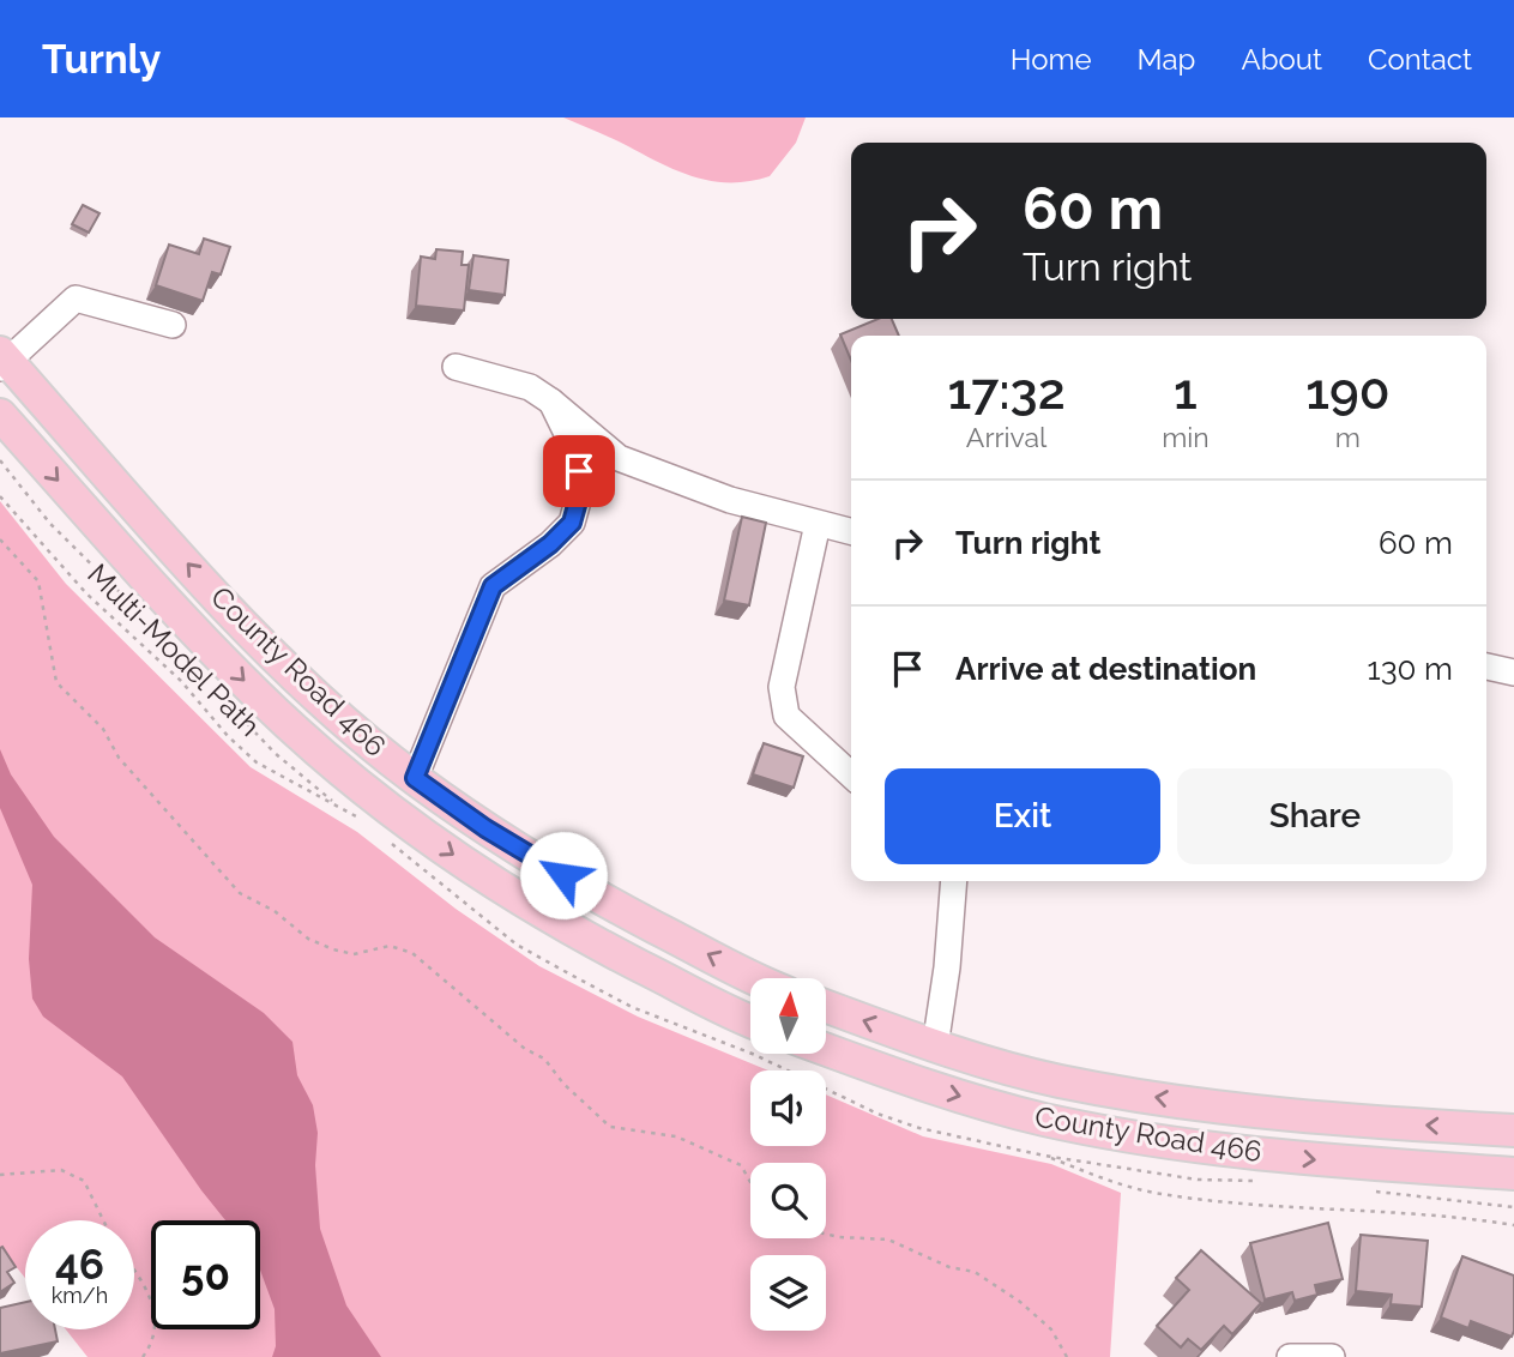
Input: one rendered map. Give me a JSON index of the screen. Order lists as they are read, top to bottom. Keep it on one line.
{"streets":{"main road":["County Road 466"],"path":["Multi-Model Path"]},"north":"top","page":{"header":"Turnly","nav":["Home","Map","About","Contact"],"turn":["60 m","Turn right"],"eta":["17:32","Arrival","1","min","190","m"],"list":[{"name":"Turn right","value":"60 m"},{"name":"Arrive at destination","value":"130 m"}],"buttons":["Exit","Share"],"speed":"46 km/h","limit":"50"}}
